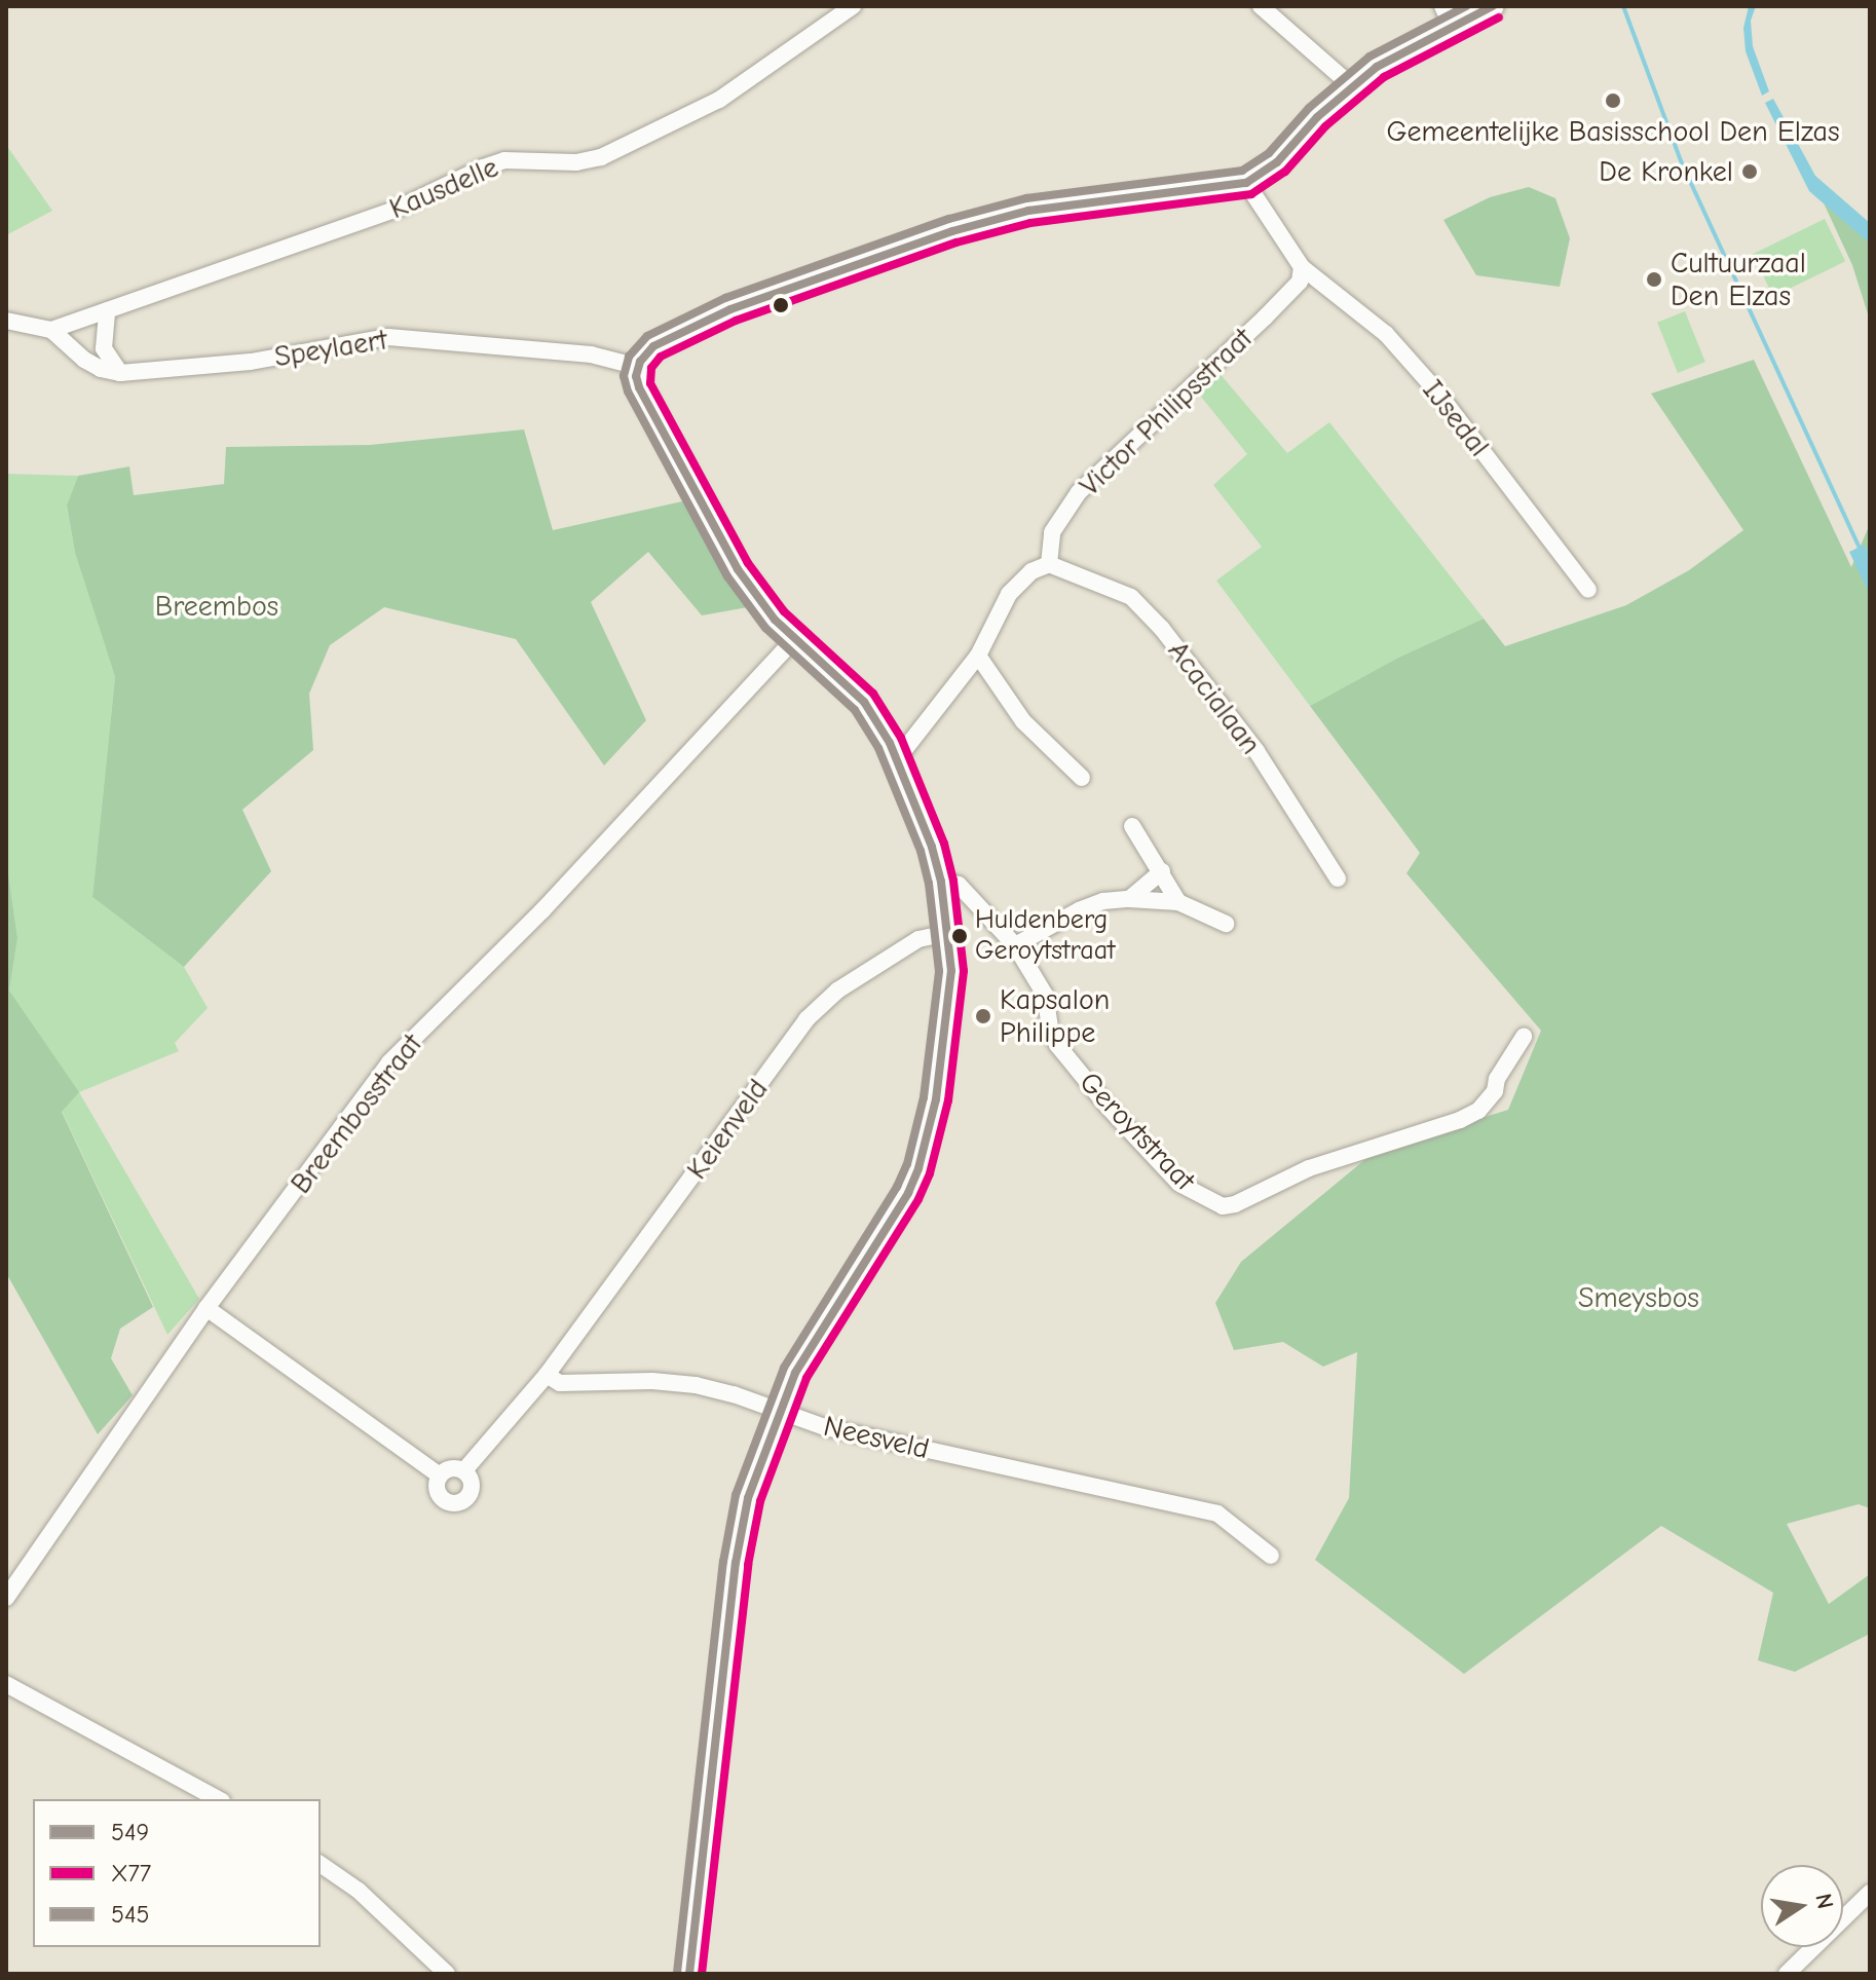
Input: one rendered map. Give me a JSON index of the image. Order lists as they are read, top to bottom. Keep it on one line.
{"streets":{"street":["Kausdelle","Speylaert","Victor Philipsstraat","IJsedal","Acacialaan","Breembosstraat","Keienveld","Geroytstraat","Neesveld"]},"crossings":[["Victor Philipsstraat","IJsedal"],["Victor Philipsstraat","Acacialaan"],["Keienveld","Neesveld"]],"parks":["Breembos","Smeysbos"],"places":["Gemeentelijke Basisschool Den Elzas","De Kronkel","Cultuurzaal Den Elzas","Huldenberg Geroytstraat","Kapsalon Philippe"],"lines":["transit line 549","transit line 545","transit line X77"],"legend":["549","X77","545"],"north":"right"}
